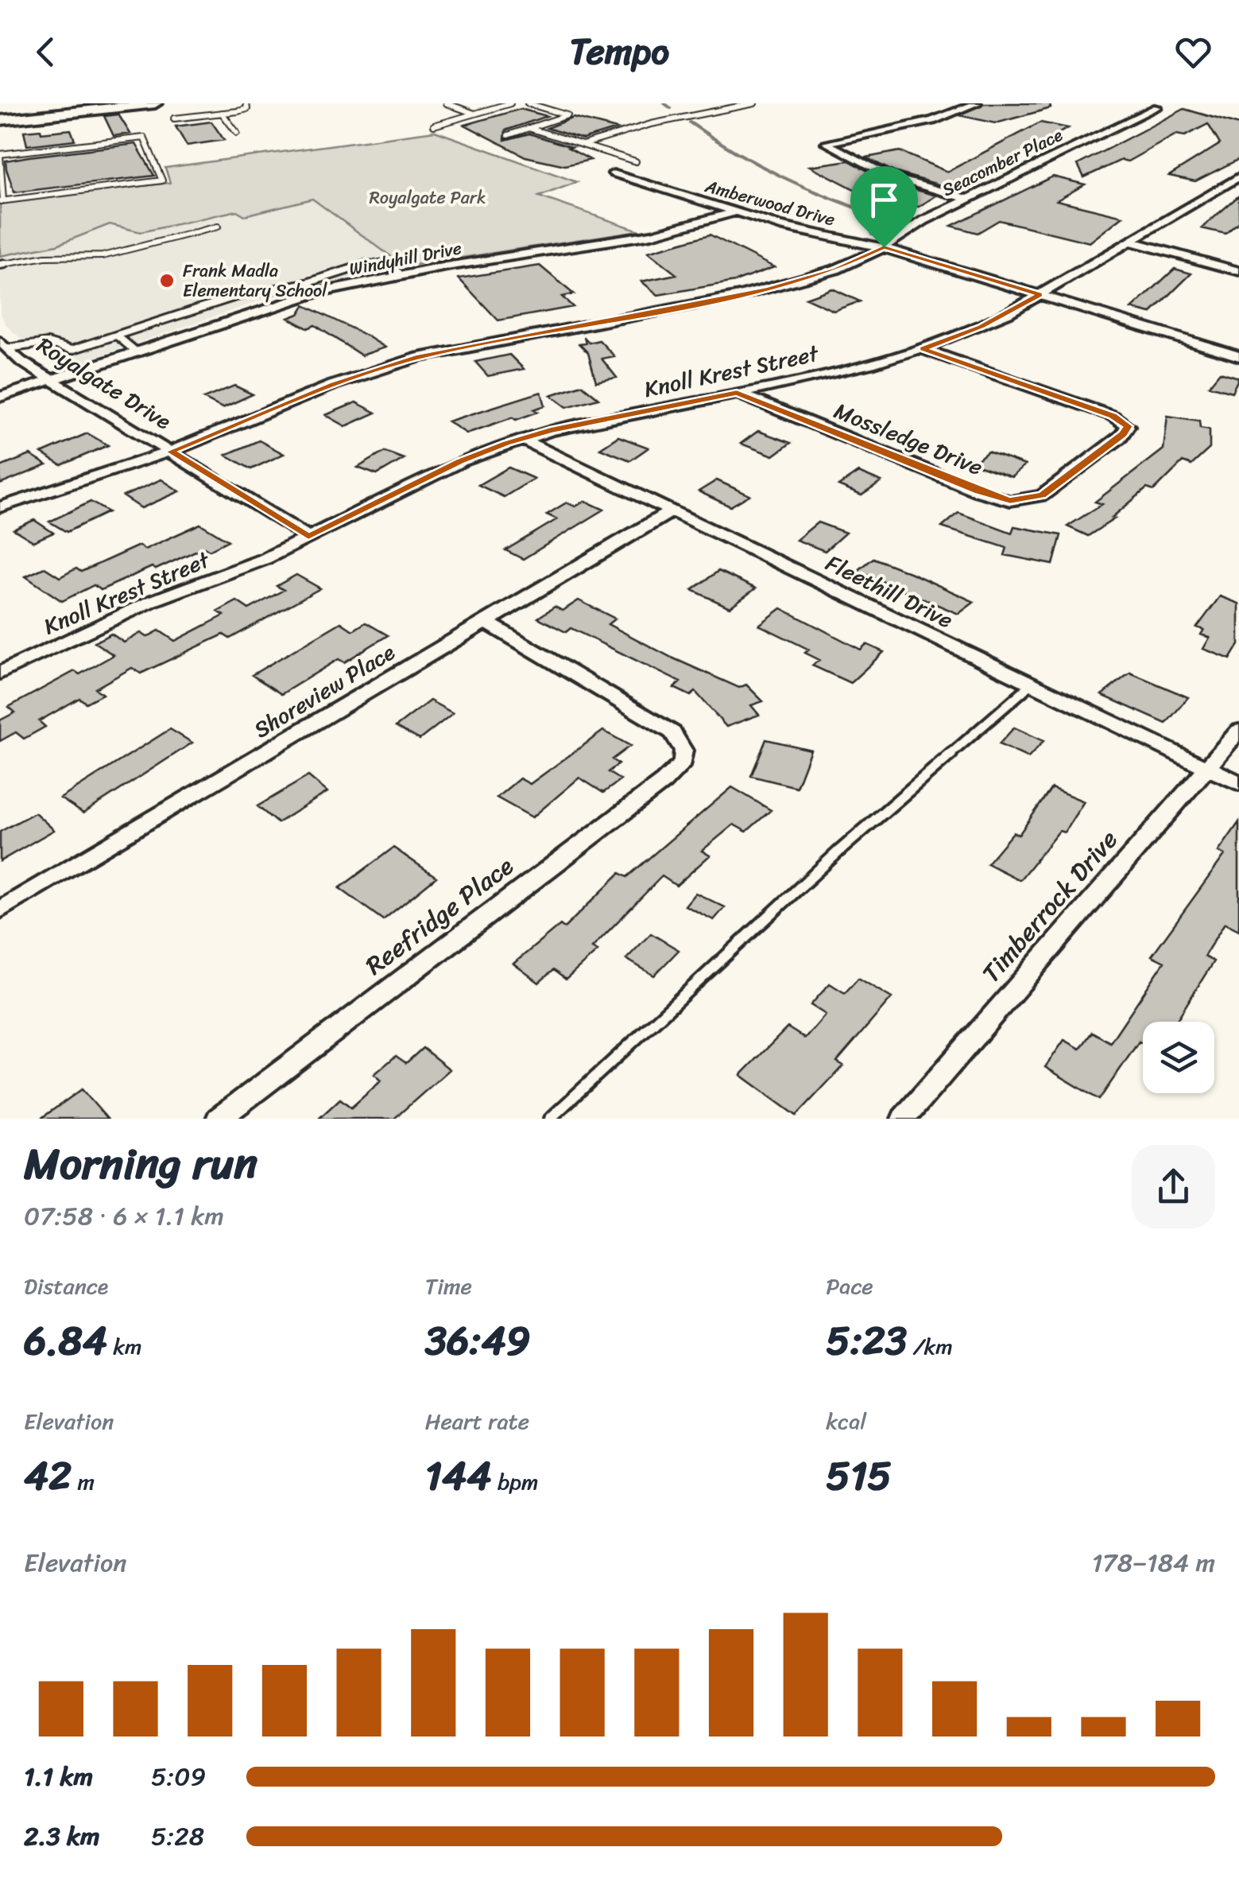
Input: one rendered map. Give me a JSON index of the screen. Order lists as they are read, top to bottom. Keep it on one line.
{"streets":{"street":["Seacomber Place","Amberwood Drive","Windyhill Drive","Knoll Krest Street","Royalgate Drive","Mossledge Drive","Fleethill Drive","Shoreview Place","Timberrock Drive","Reefridge Place"]},"crossings":[["Seacomber Place","Amberwood Drive"],["Seacomber Place","Royalgate Drive"],["Amberwood Drive","Windyhill Drive"],["Amberwood Drive","Knoll Krest Street"],["Windyhill Drive","Royalgate Drive"],["Knoll Krest Street","Royalgate Drive"],["Knoll Krest Street","Mossledge Drive"],["Knoll Krest Street","Fleethill Drive"],["Fleethill Drive","Shoreview Place"],["Fleethill Drive","Timberrock Drive"],["Shoreview Place","Reefridge Place"]],"parks":["Royalgate Park"],"places":["Frank Madla Elementary School"],"page":{"header":"Tempo","heading":["Morning run","07:58 · 6 × 1.1 km"],"stats":[["Distance","6.84 km"],["Time","36:49"],["Pace","5:23 /km"],["Elevation","42 m"],["Heart rate","144 bpm"],["kcal","515"]],"chart":["Elevation","178–184 m"],"list":[{"name":"1.1 km","note":"5:09"},{"name":"2.3 km","note":"5:28"}]}}
